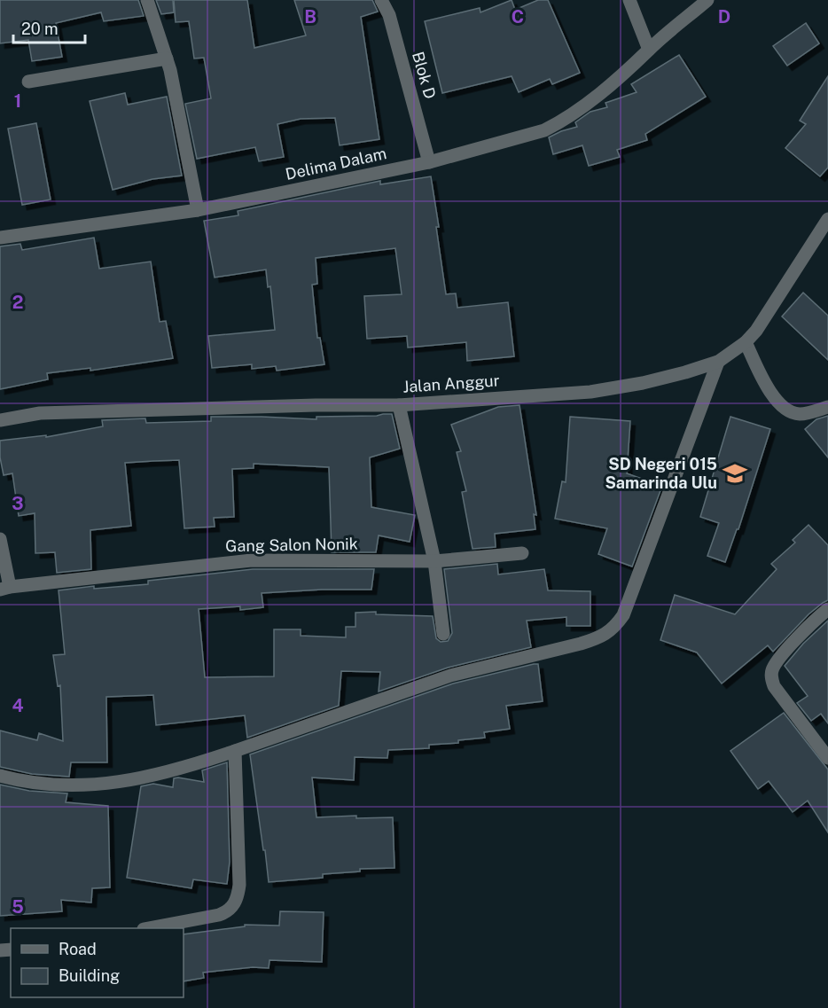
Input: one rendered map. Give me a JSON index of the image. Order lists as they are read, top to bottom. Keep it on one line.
{"streets":{"street":["Blok D","Delima Dalam","Jalan Anggur","Gang Salon Nonik"]},"crossings":[["Blok D","Delima Dalam"]],"places":{"school or university":["SD Negeri 015 Samarinda Ulu"]},"legend":["Road","Building"],"scale_bar":"20 m","grid":{"columns":["B","C","D"],"rows":["1","2","3","4","5"]}}
